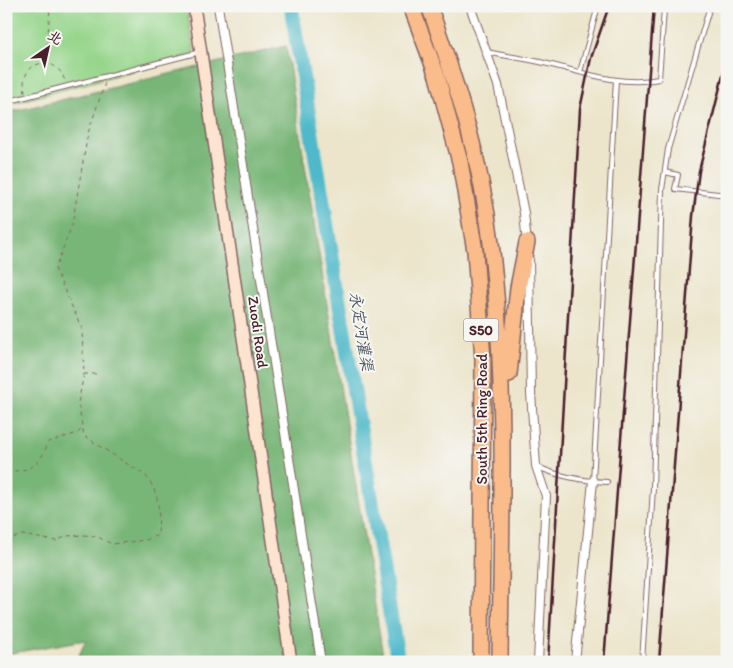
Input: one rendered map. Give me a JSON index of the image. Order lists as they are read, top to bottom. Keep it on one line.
{"streets":{"highway":["S50","South 5th Ring Road"],"main road":["Zuodi Road"]},"water":["永定河灌渠"],"north":"top right"}
